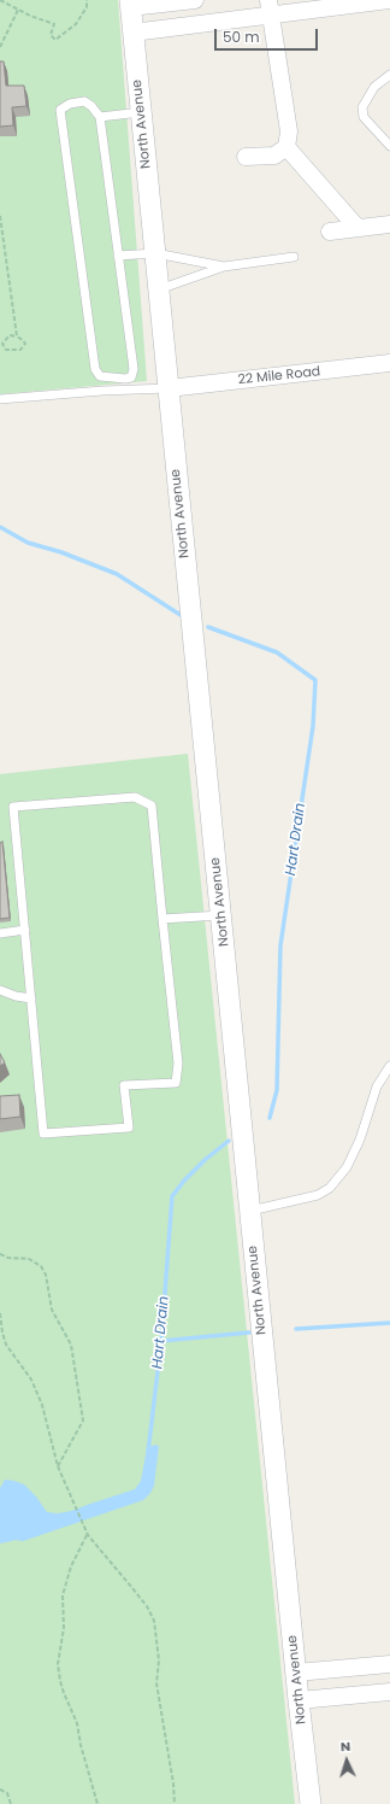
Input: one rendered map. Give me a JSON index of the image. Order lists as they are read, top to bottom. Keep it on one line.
{"streets":{"street":["North Avenue","22 Mile Road"]},"crossings":[["North Avenue","22 Mile Road"]],"water":["Hart Drain"],"scale_bar":"50 m","north":"top"}
